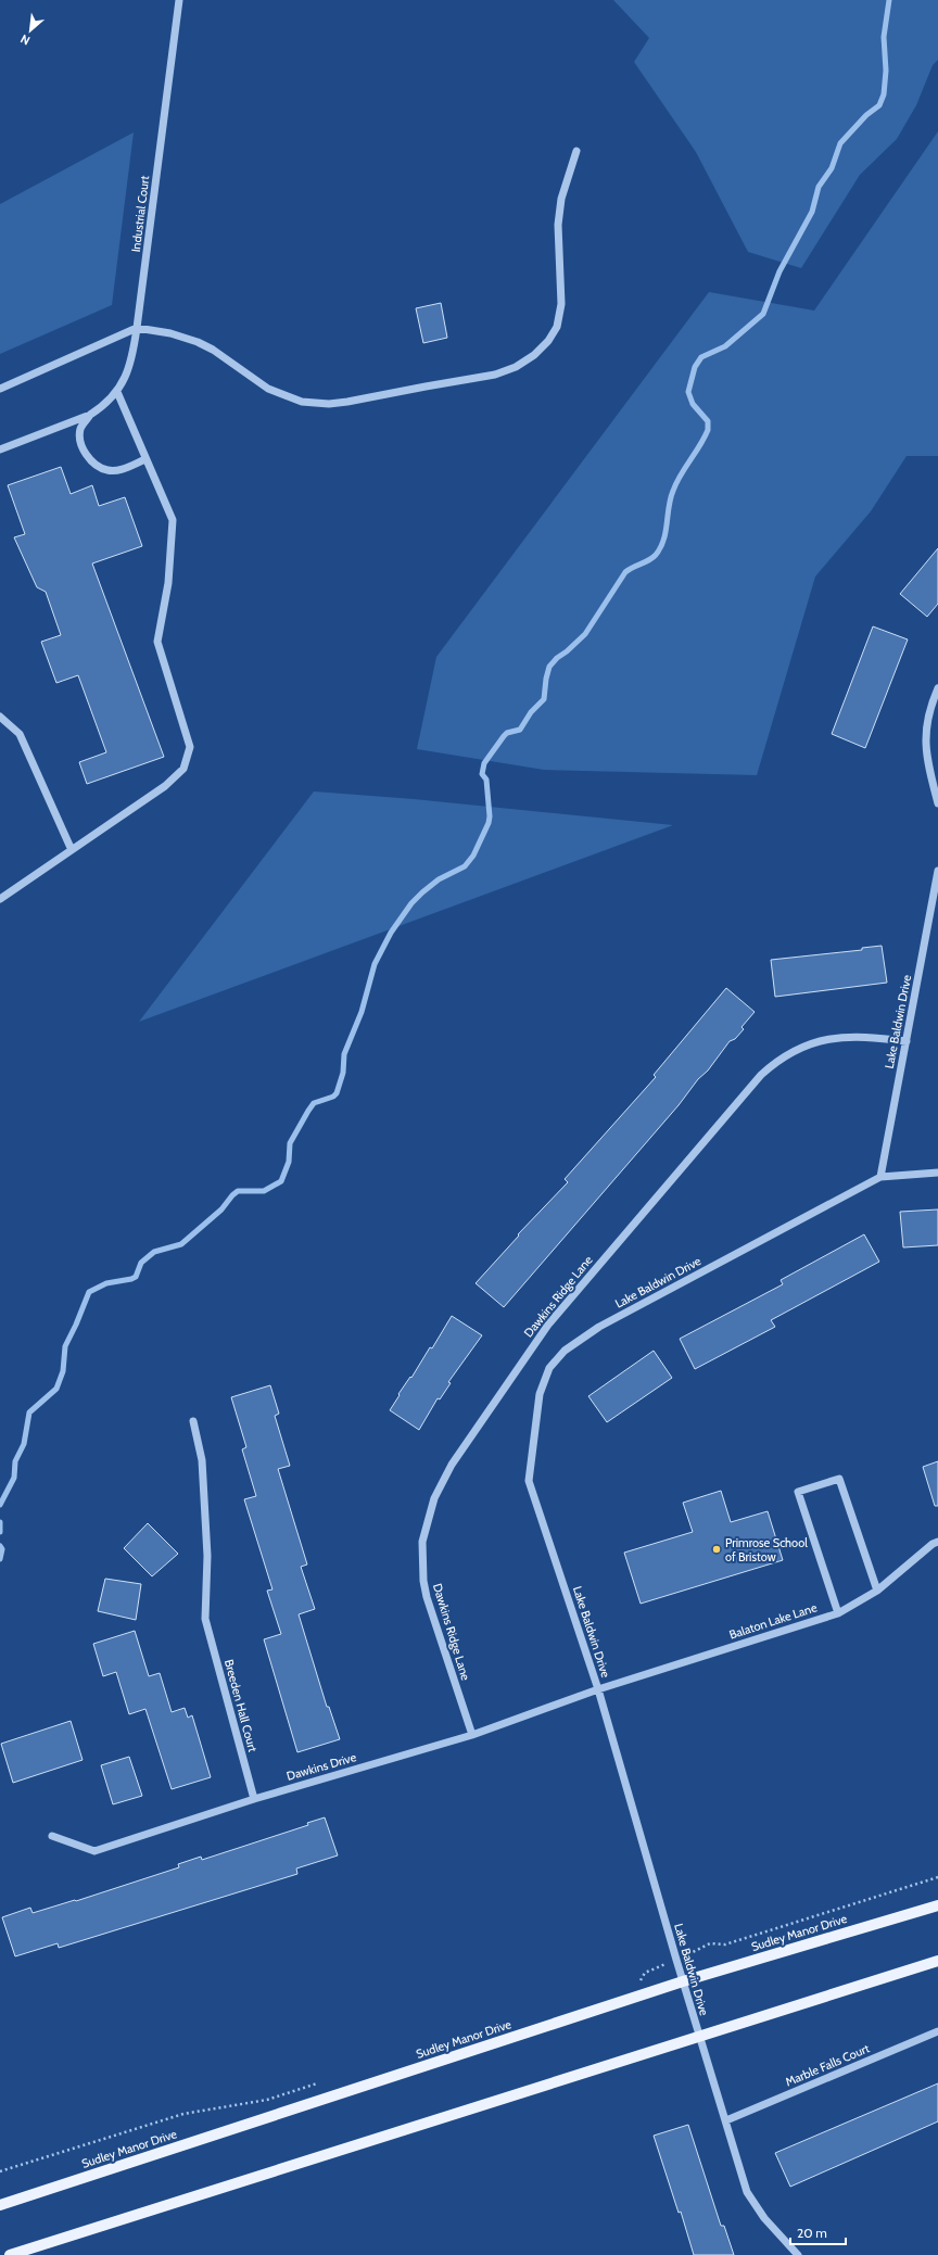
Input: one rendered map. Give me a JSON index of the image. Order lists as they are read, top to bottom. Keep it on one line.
{"streets":{"main road":["Sudley Manor Drive"],"street":["Industrial Court","Lake Baldwin Drive","Dawkins Ridge Lane","Balaton Lake Lane","Breeden Hall Court","Dawkins Drive","Marble Falls Court"]},"crossings":[["Lake Baldwin Drive","Dawkins Ridge Lane"],["Lake Baldwin Drive","Balaton Lake Lane"],["Lake Baldwin Drive","Dawkins Drive"],["Lake Baldwin Drive","Sudley Manor Drive"],["Lake Baldwin Drive","Marble Falls Court"],["Dawkins Ridge Lane","Dawkins Drive"],["Balaton Lake Lane","Dawkins Drive"],["Breeden Hall Court","Dawkins Drive"]],"places":["Primrose School of Bristow"],"scale_bar":"20 m","north":"bottom left"}
